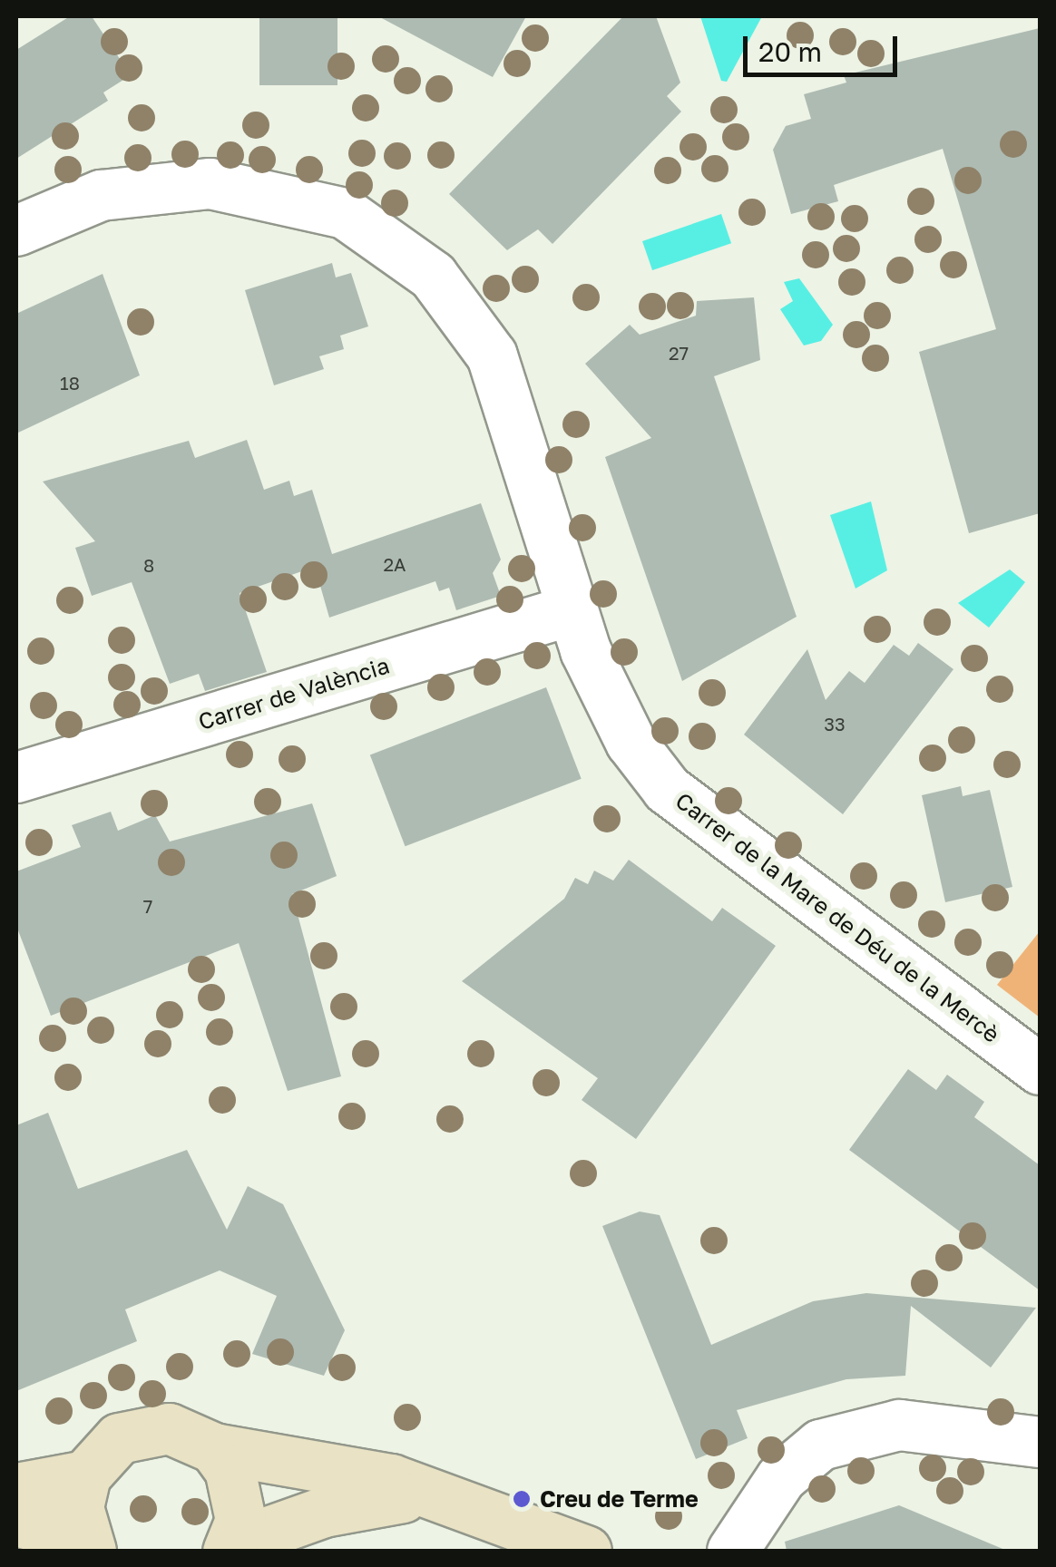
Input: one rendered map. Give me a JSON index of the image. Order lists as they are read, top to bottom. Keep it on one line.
{"streets":{"street":["Carrer de València","Carrer de la Mare de Déu de la Mercè"]},"crossings":[["Carrer de València","Carrer de la Mare de Déu de la Mercè"]],"places":["Creu de Terme"],"house_numbers":["27","18","2A","8","33","7"],"scale_bar":"20 m"}
